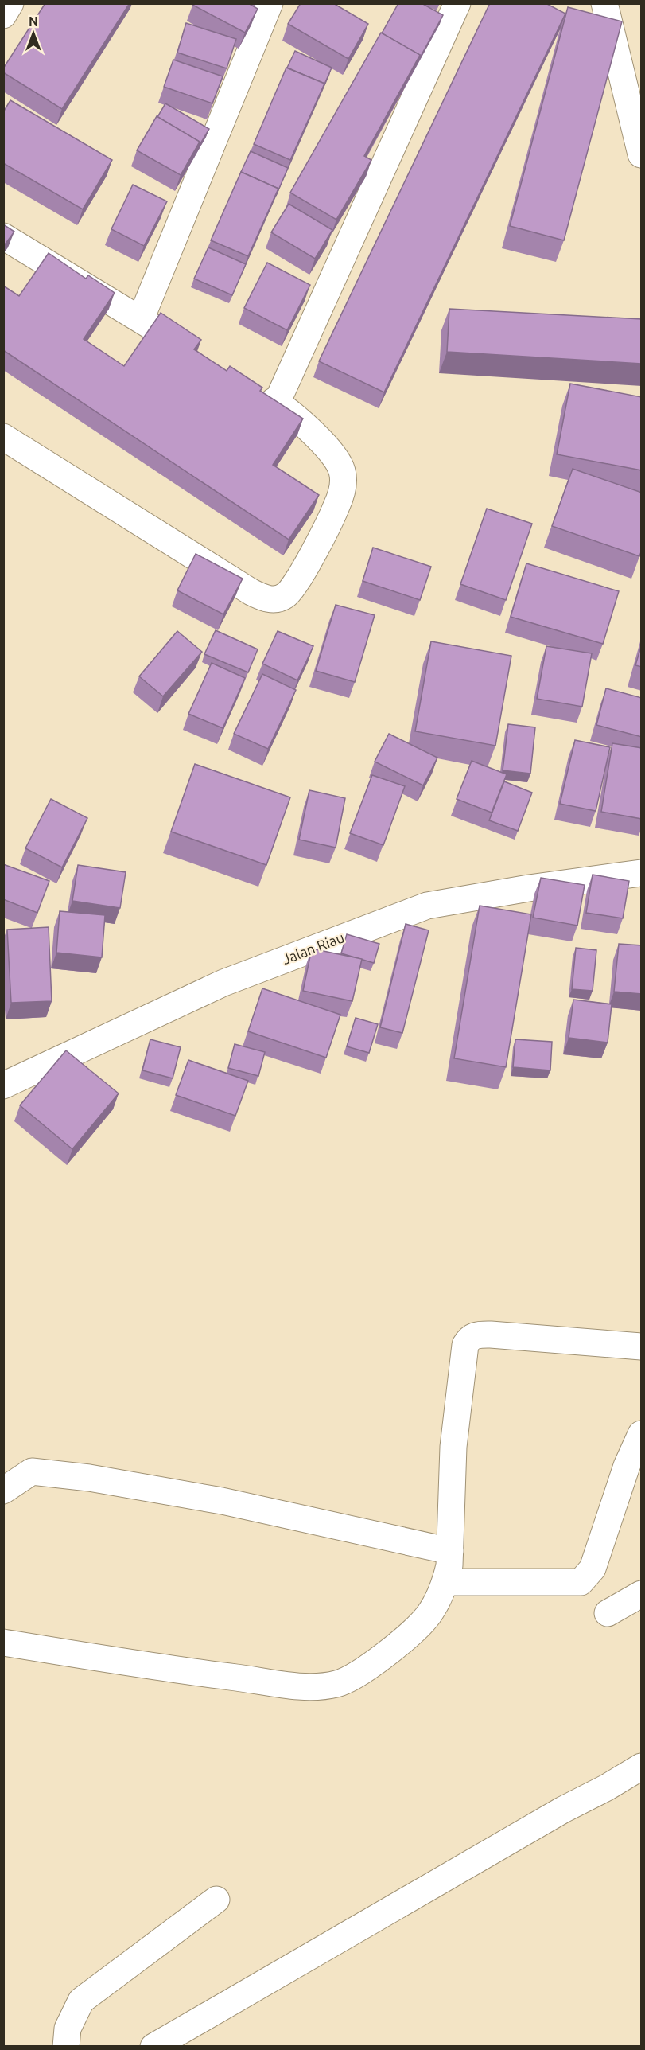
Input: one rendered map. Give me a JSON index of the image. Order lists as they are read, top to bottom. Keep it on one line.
{"streets":{"street":["Jalan Riau"]},"north":"top"}
